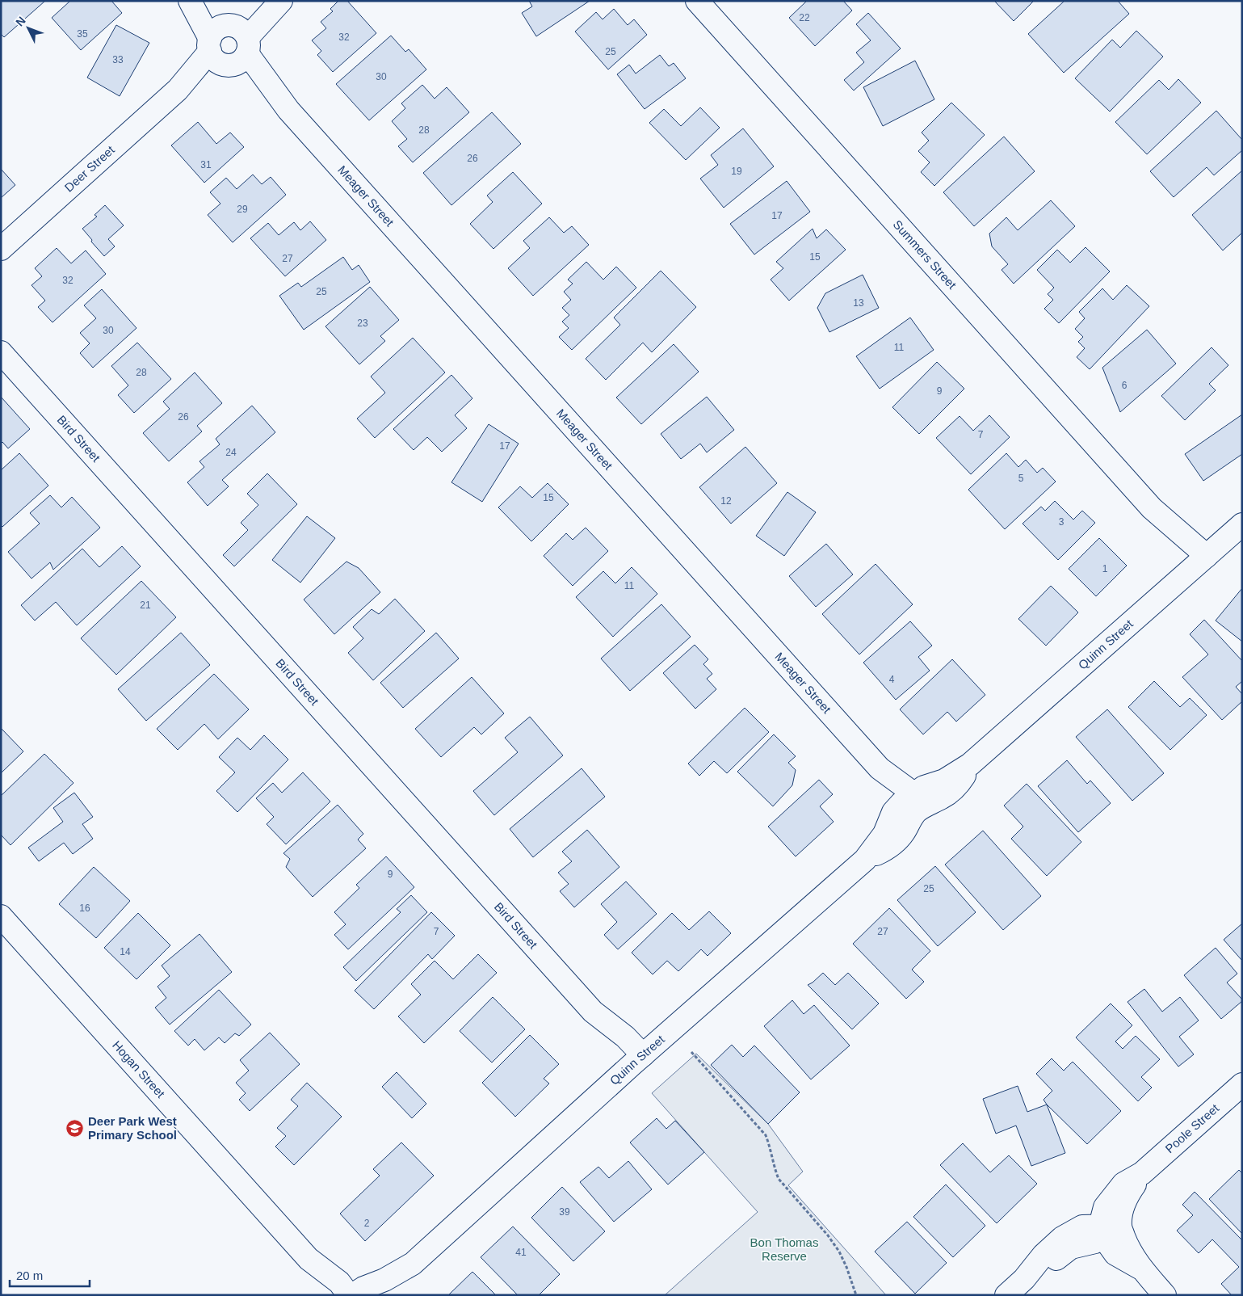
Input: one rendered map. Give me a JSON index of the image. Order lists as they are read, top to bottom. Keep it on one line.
{"streets":{"street":["Deer Street","Meager Street","Summers Street","Bird Street","Quinn Street","Hogan Street","Poole Street"]},"crossings":[["Deer Street","Meager Street"],["Meager Street","Quinn Street"],["Summers Street","Quinn Street"],["Bird Street","Quinn Street"]],"parks":["Bon Thomas Reserve"],"places":{"school or university":["Deer Park West Primary School"]},"house_numbers":["22","35","32","25","33","30","28","26","31","19","29","17","15","27","32","25","13","23","30","11","28","6","9","26","7","17","24","5","15","12","3","1","11","21","4","9","25","16","7","27","14","39","2","41"],"scale_bar":"20 m","north":"top left"}
